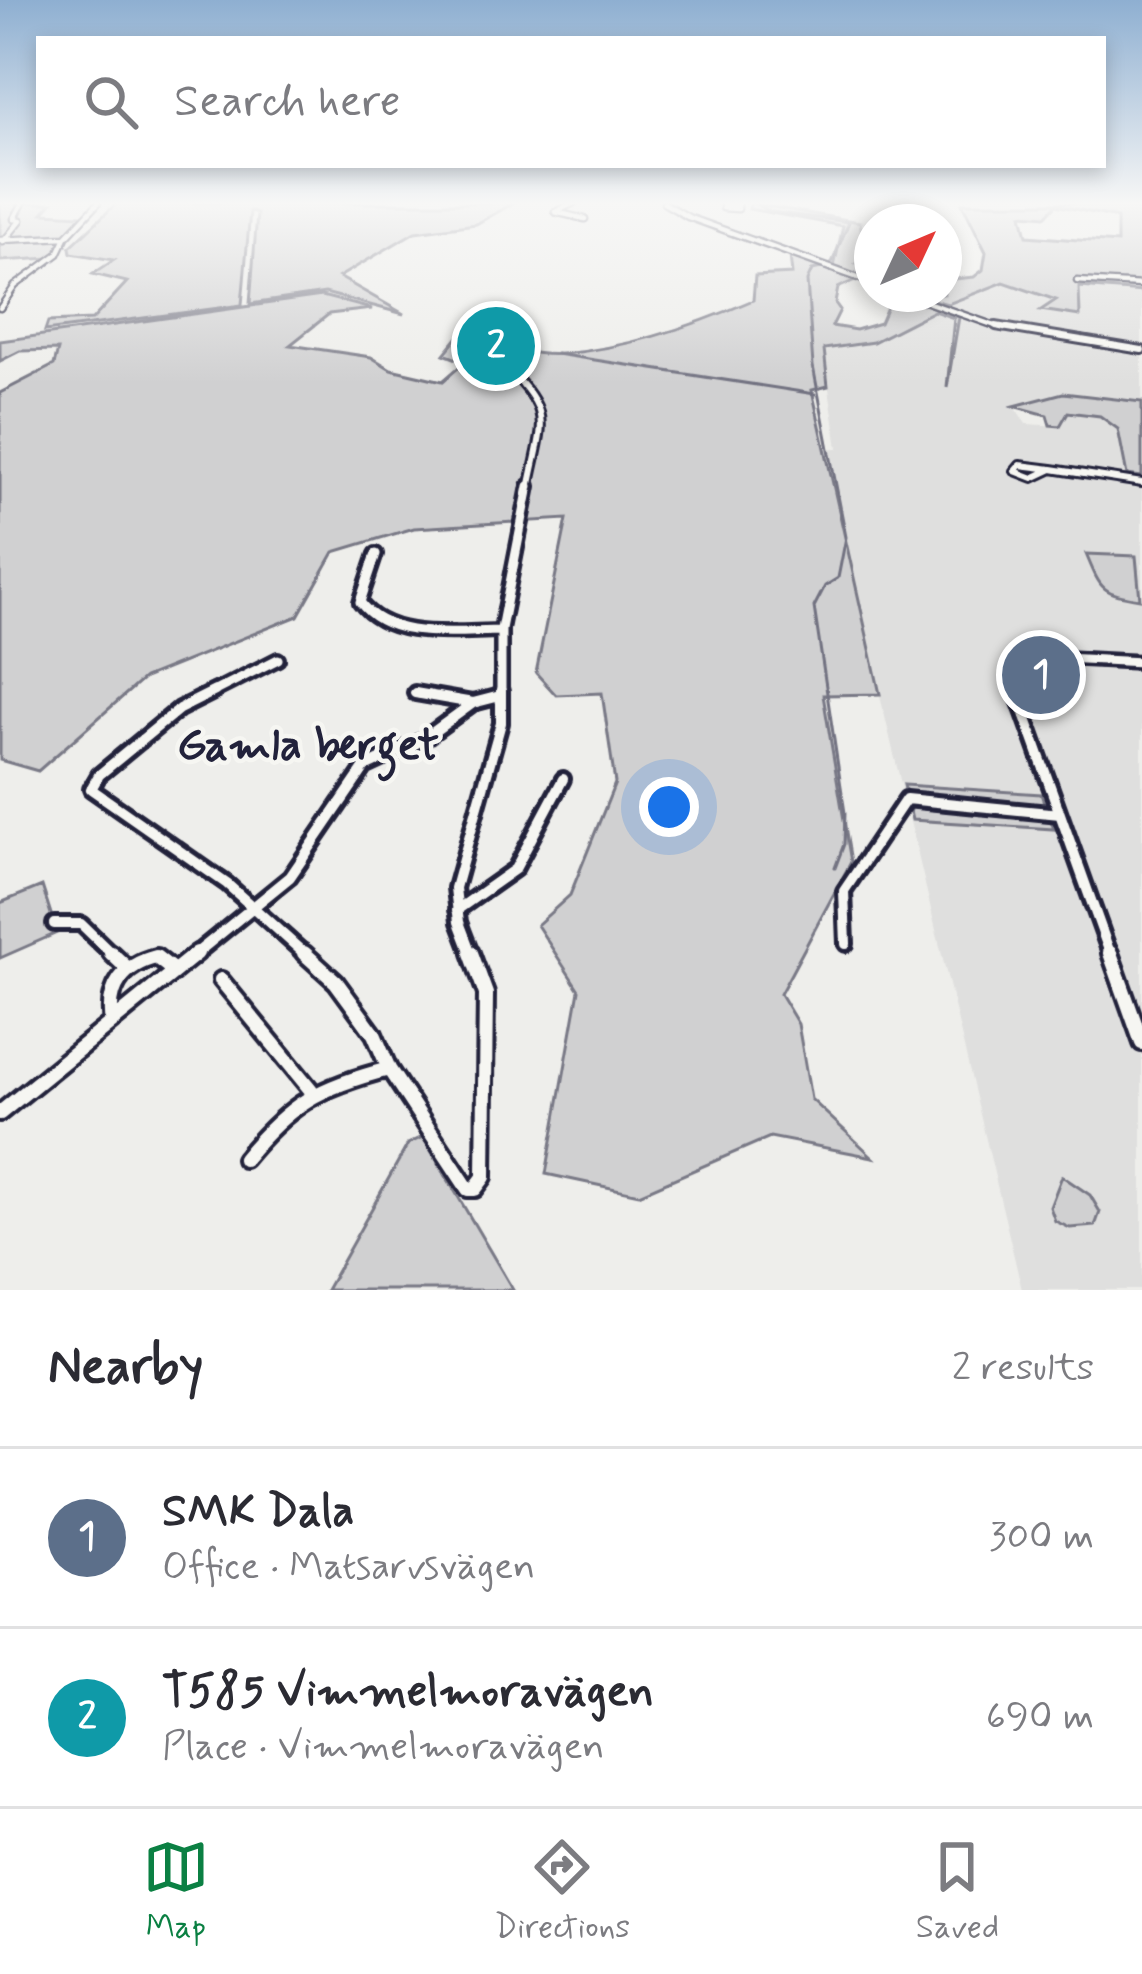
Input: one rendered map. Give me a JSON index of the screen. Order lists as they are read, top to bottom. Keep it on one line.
{"districts":["Gamla berget"],"north":"top right","page":{"search":"Search here","pins":["2","1"],"heading":["Nearby","2 results"],"list":[{"mark":"1","name":"SMK Dala","note":"Office · Matsarvsvägen","value":"300 m"},{"mark":"2","name":"T585 Vimmelmoravägen","note":"Place · Vimmelmoravägen","value":"690 m"}],"nav":["Map","Directions","Saved"]}}
